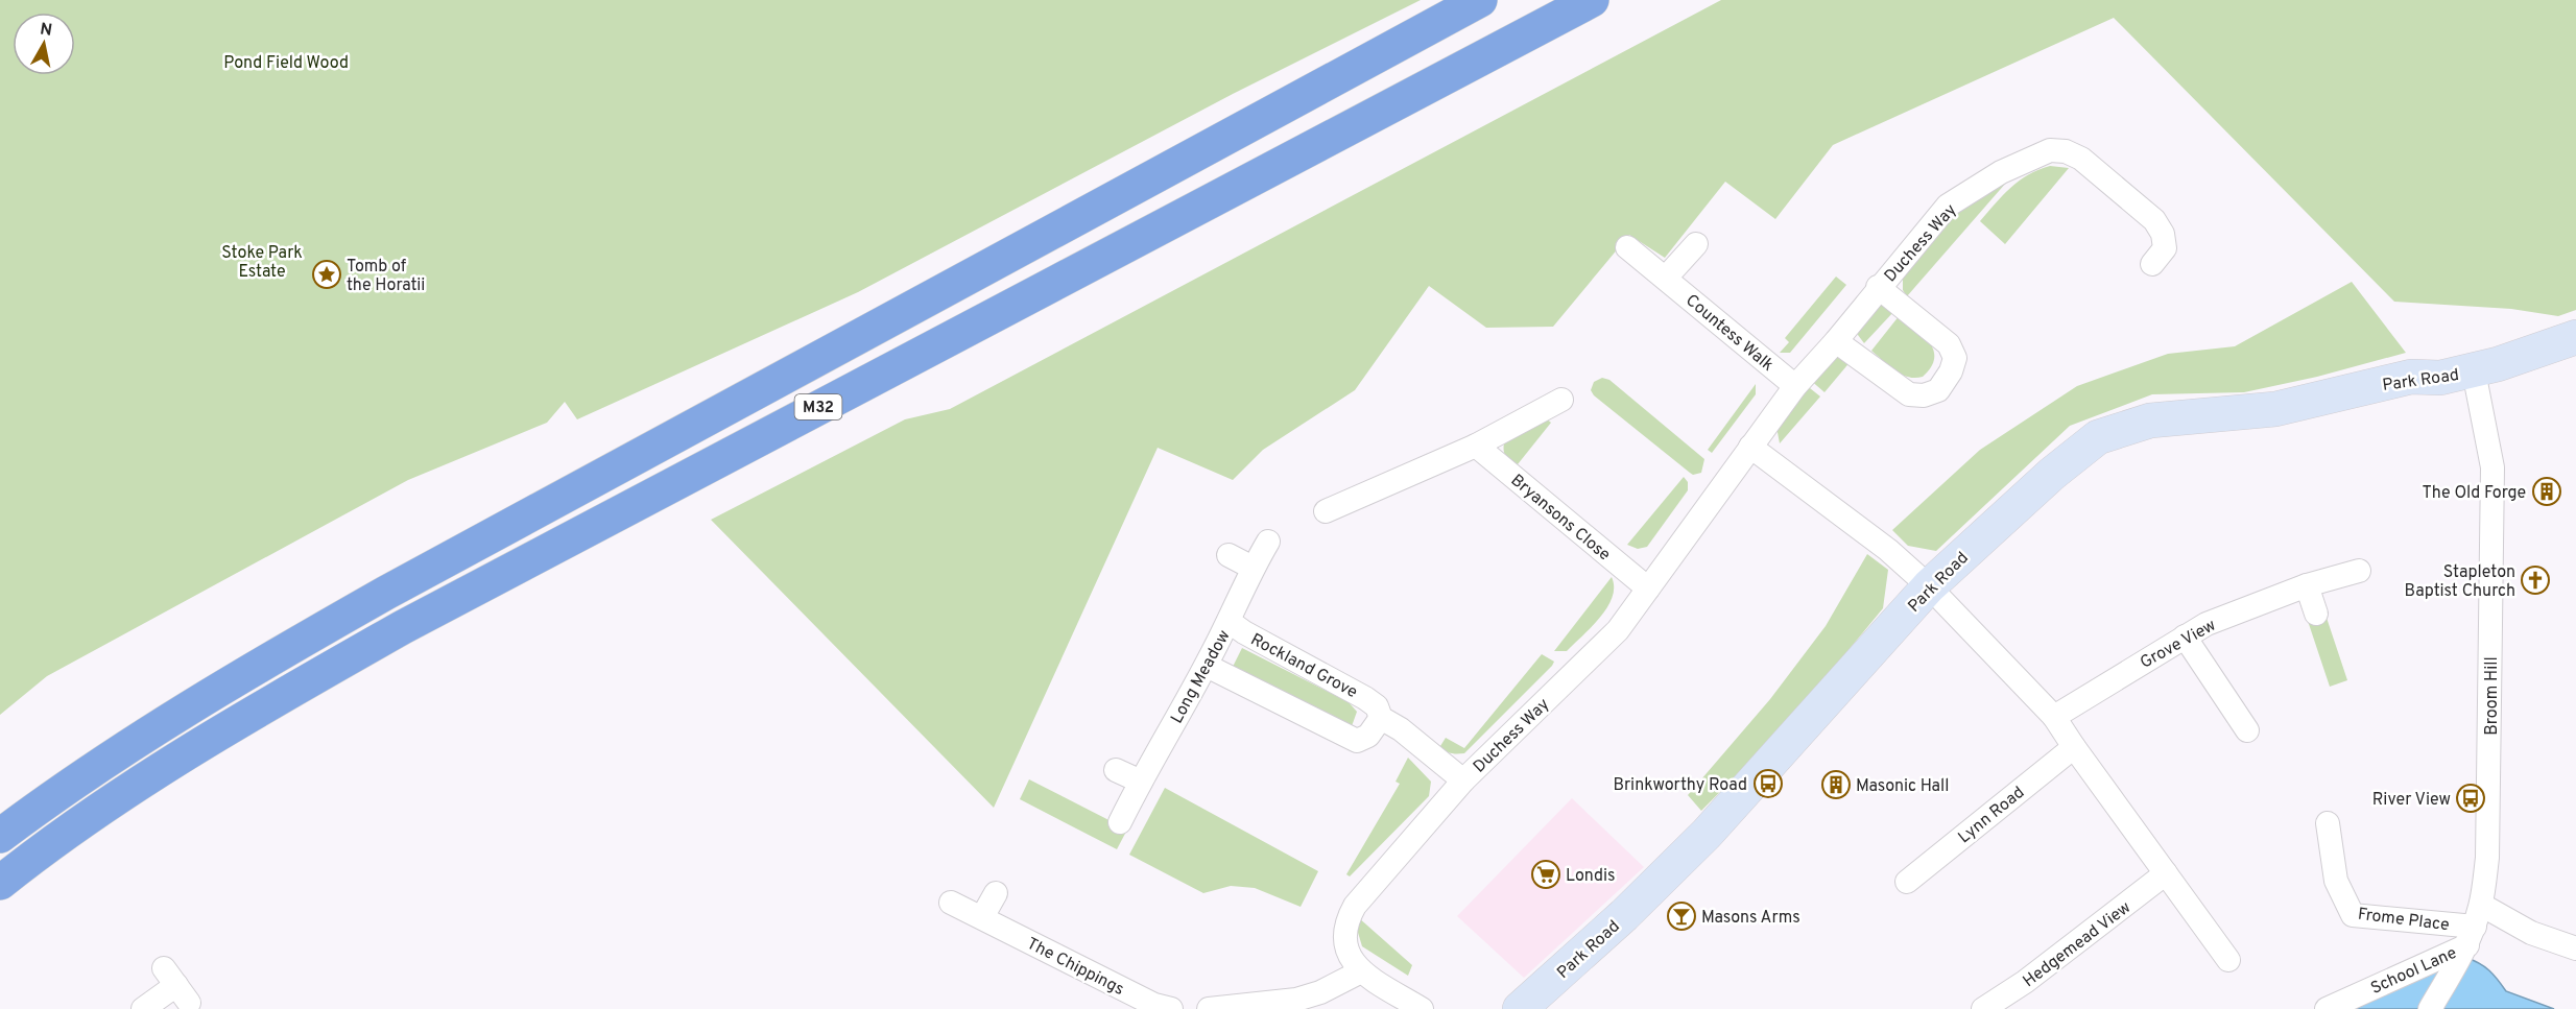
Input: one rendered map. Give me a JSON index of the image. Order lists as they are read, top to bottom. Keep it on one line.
{"streets":{"highway":["M32"],"main road":["Park Road"],"street":["Duchess Way","Countess Walk","Bryansons Close","Grove View","Rockland Grove","Long Meadow","Broom Hill","Lynn Road","Frome Place","Hedgemead View","The Chippings","School Lane"]},"crossings":[["Duchess Way","Countess Walk"],["Duchess Way","Bryansons Close"],["Duchess Way","Rockland Grove"],["Park Road","Broom Hill"],["Rockland Grove","Long Meadow"],["Broom Hill","Frome Place"],["Broom Hill","School Lane"],["Frome Place","School Lane"]],"parks":["Pond Field Wood","Stoke Park Estate"],"places":{"place":["Tomb of the Horatii"],"building":["The Old Forge","Masonic Hall"],"church":["Stapleton Baptist Church"],"bus stop":["Brinkworthy Road","River View"],"supermarket":["Londis"],"bar":["Masons Arms"]},"north":"top"}
